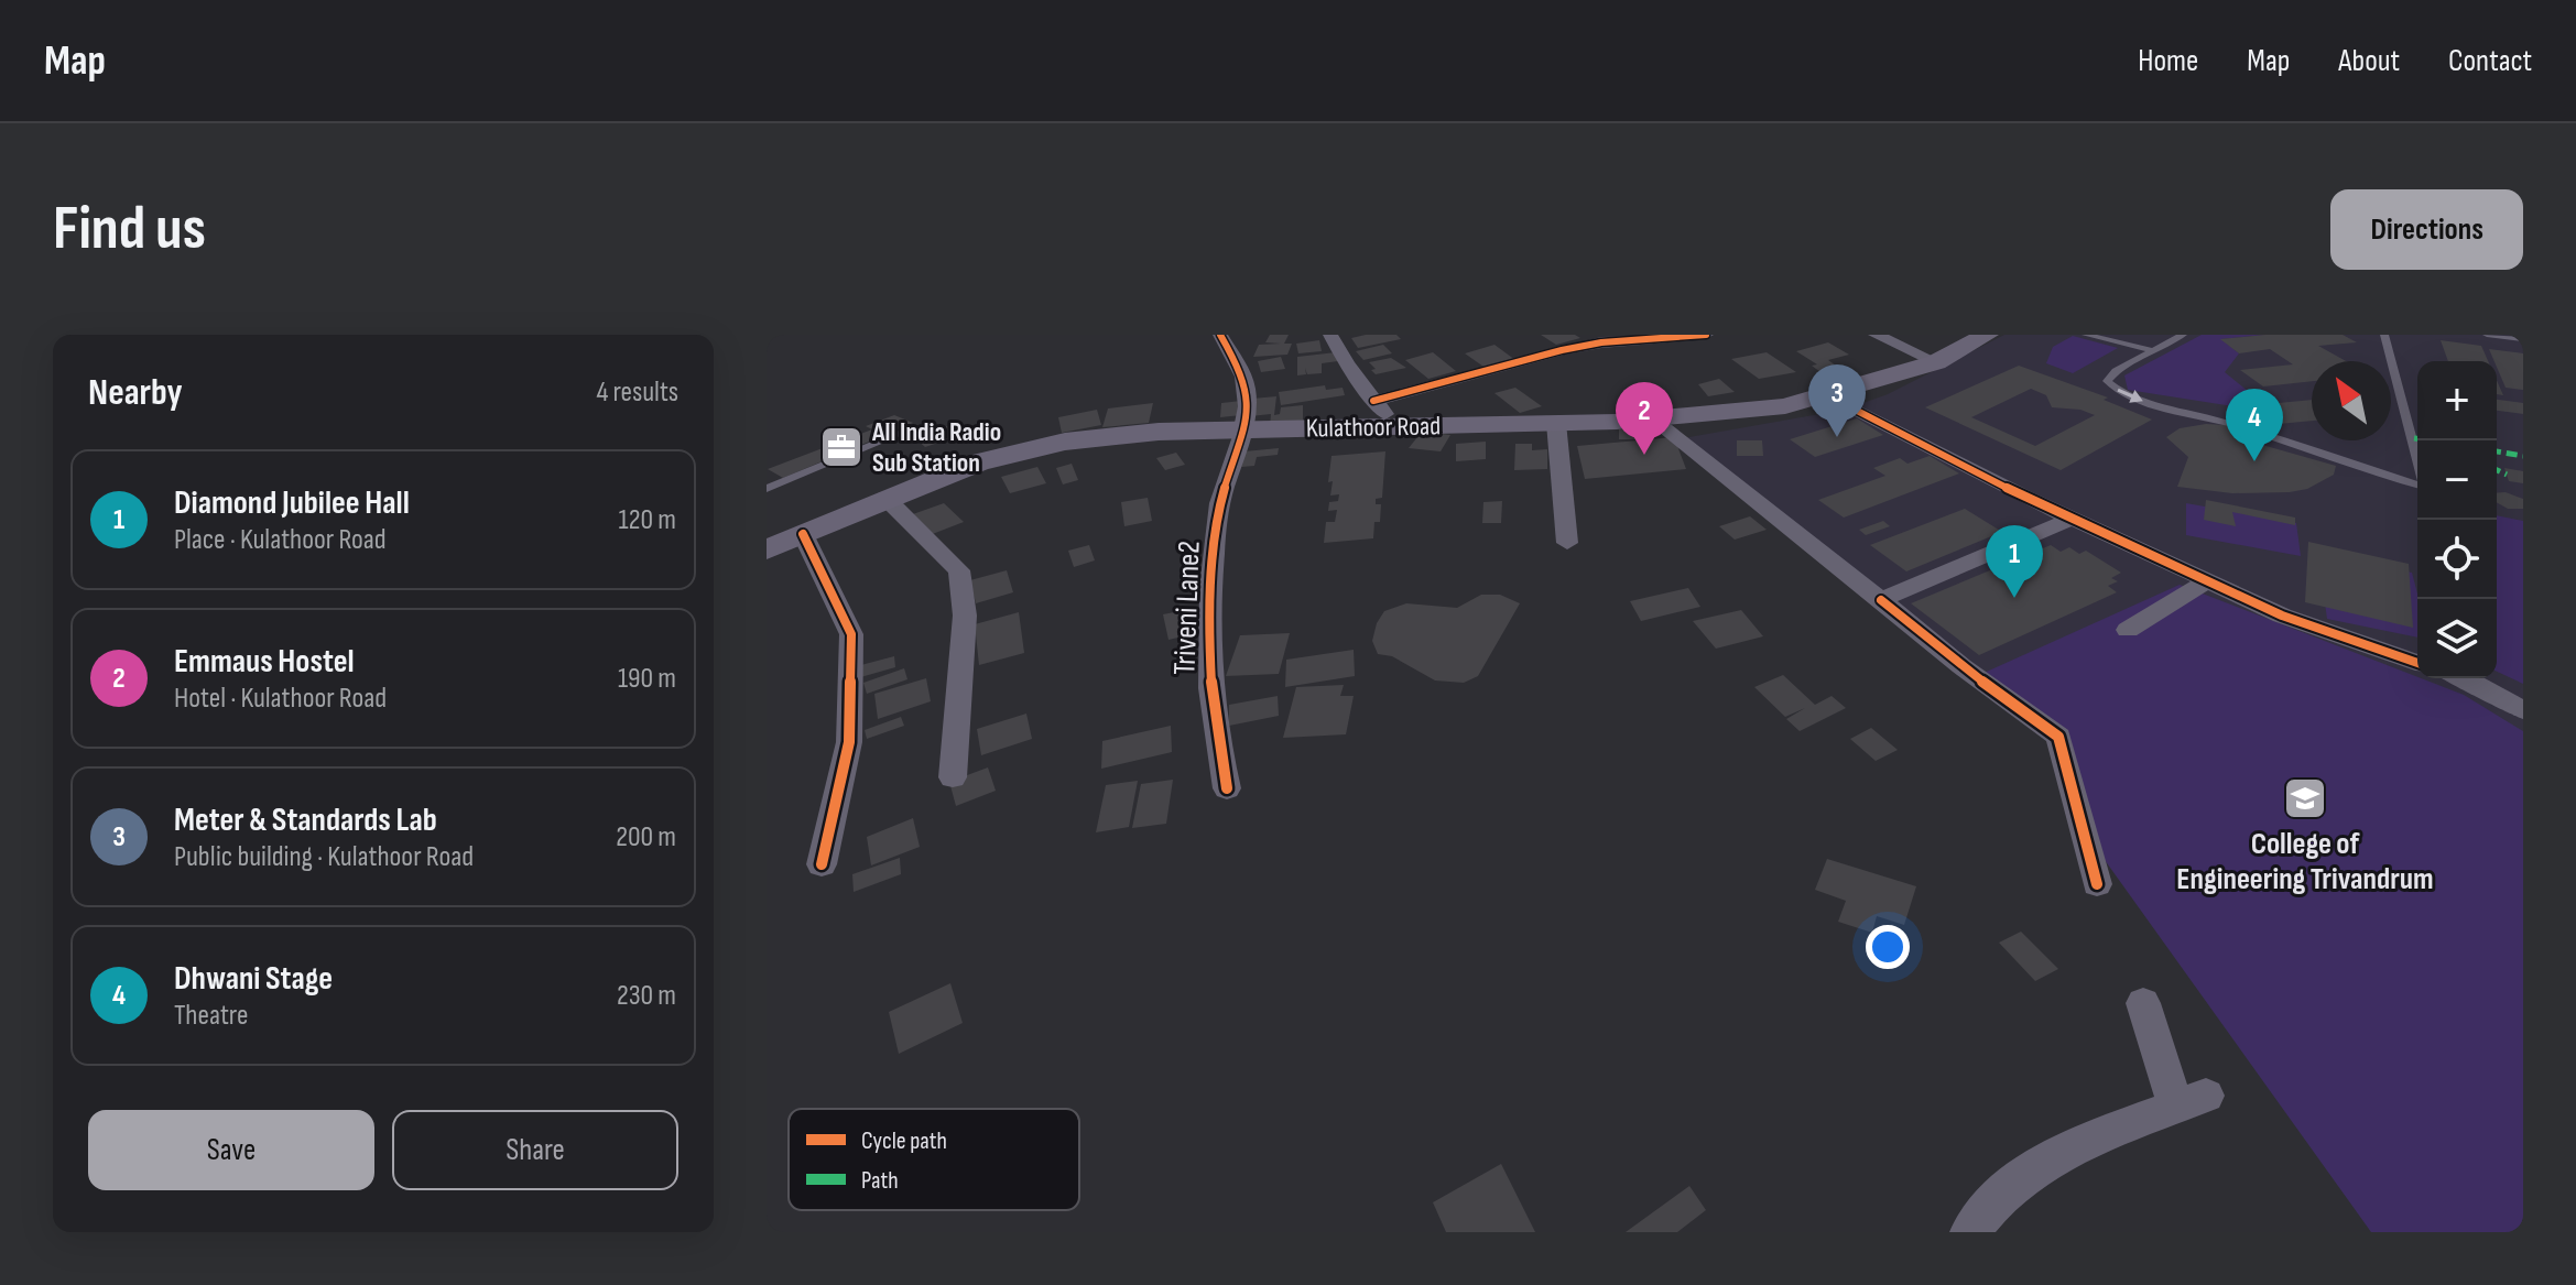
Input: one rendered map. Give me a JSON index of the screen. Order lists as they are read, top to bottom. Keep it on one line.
{"streets":{"main road":["Kulathoor Road"],"street":["Triveni Lane2"]},"crossings":[["Kulathoor Road","Triveni Lane2"]],"places":{"office":["All India Radio Sub Station"],"school or university":["College of Engineering Trivandrum"]},"legend":["Cycle path","Path"],"north":"top left","page":{"header":"Map","nav":["Home","Map","About","Contact"],"buttons":["Directions",["Save","Share"]],"title":"Find us","heading":["Nearby","4 results"],"map_buttons":["+","−"],"pins":["3","2","4","1"],"list":[{"mark":"1","name":"Diamond Jubilee Hall","note":"Place · Kulathoor Road","value":"120 m"},{"mark":"2","name":"Emmaus Hostel","note":"Hotel · Kulathoor Road","value":"190 m"},{"mark":"3","name":"Meter & Standards Lab","note":"Public building · Kulathoor Road","value":"200 m"},{"mark":"4","name":"Dhwani Stage","note":"Theatre","value":"230 m"}]}}
